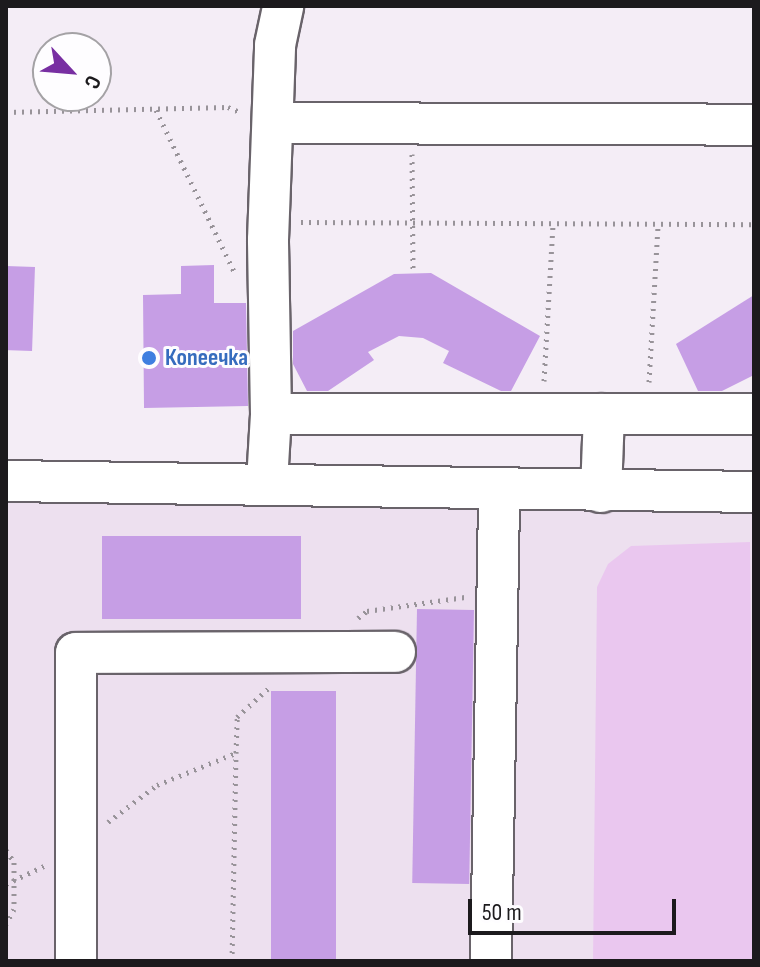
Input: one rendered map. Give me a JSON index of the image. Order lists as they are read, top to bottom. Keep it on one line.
{"places":["Копеечка"],"scale_bar":"50 m","north":"bottom right"}
